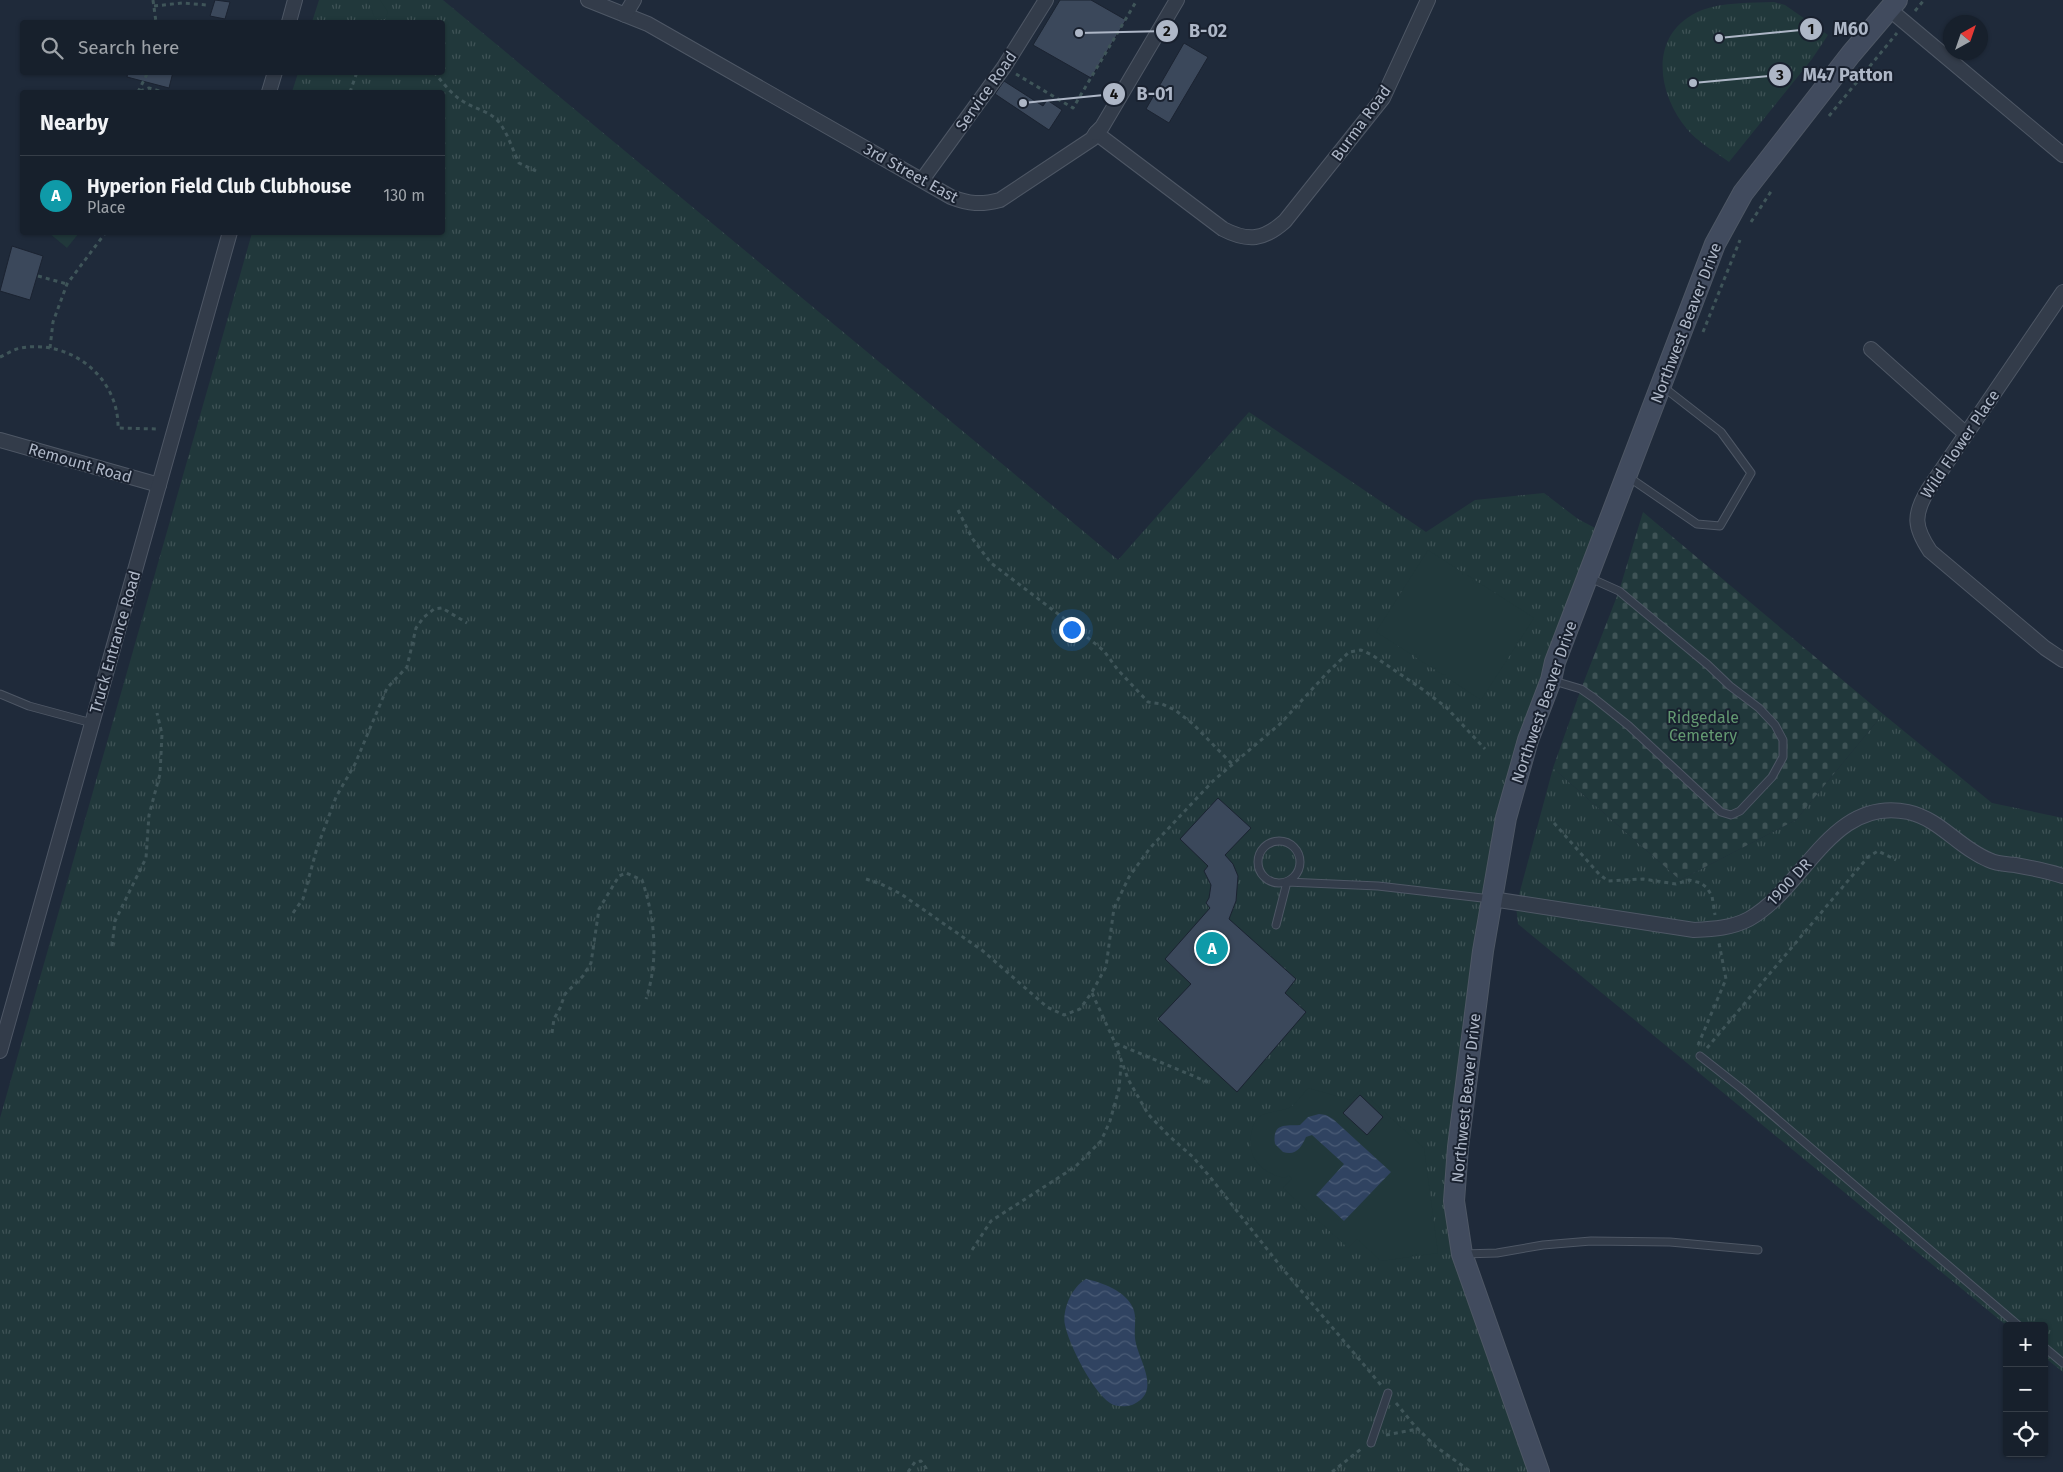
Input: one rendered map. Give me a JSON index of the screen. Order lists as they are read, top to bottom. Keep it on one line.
{"streets":{"main road":["Northwest Beaver Drive"],"street":["Service Road","Burma Road","3rd Street East","Wild Flower Place","Remount Road","Truck Entrance Road","1900 DR"]},"crossings":[["Service Road","3rd Street East"],["Burma Road","3rd Street East"],["Northwest Beaver Drive","1900 DR"],["Remount Road","Truck Entrance Road"]],"parks":["Ridgedale Cemetery"],"places":["B-02","M60","M47 Patton","B-01"],"north":"top right","page":{"search":"Search here","heading":"Nearby","list":[{"mark":"A","name":"Hyperion Field Club Clubhouse","note":"Place","value":"130 m"}],"pins":"A","map_buttons":["+","−"]}}
